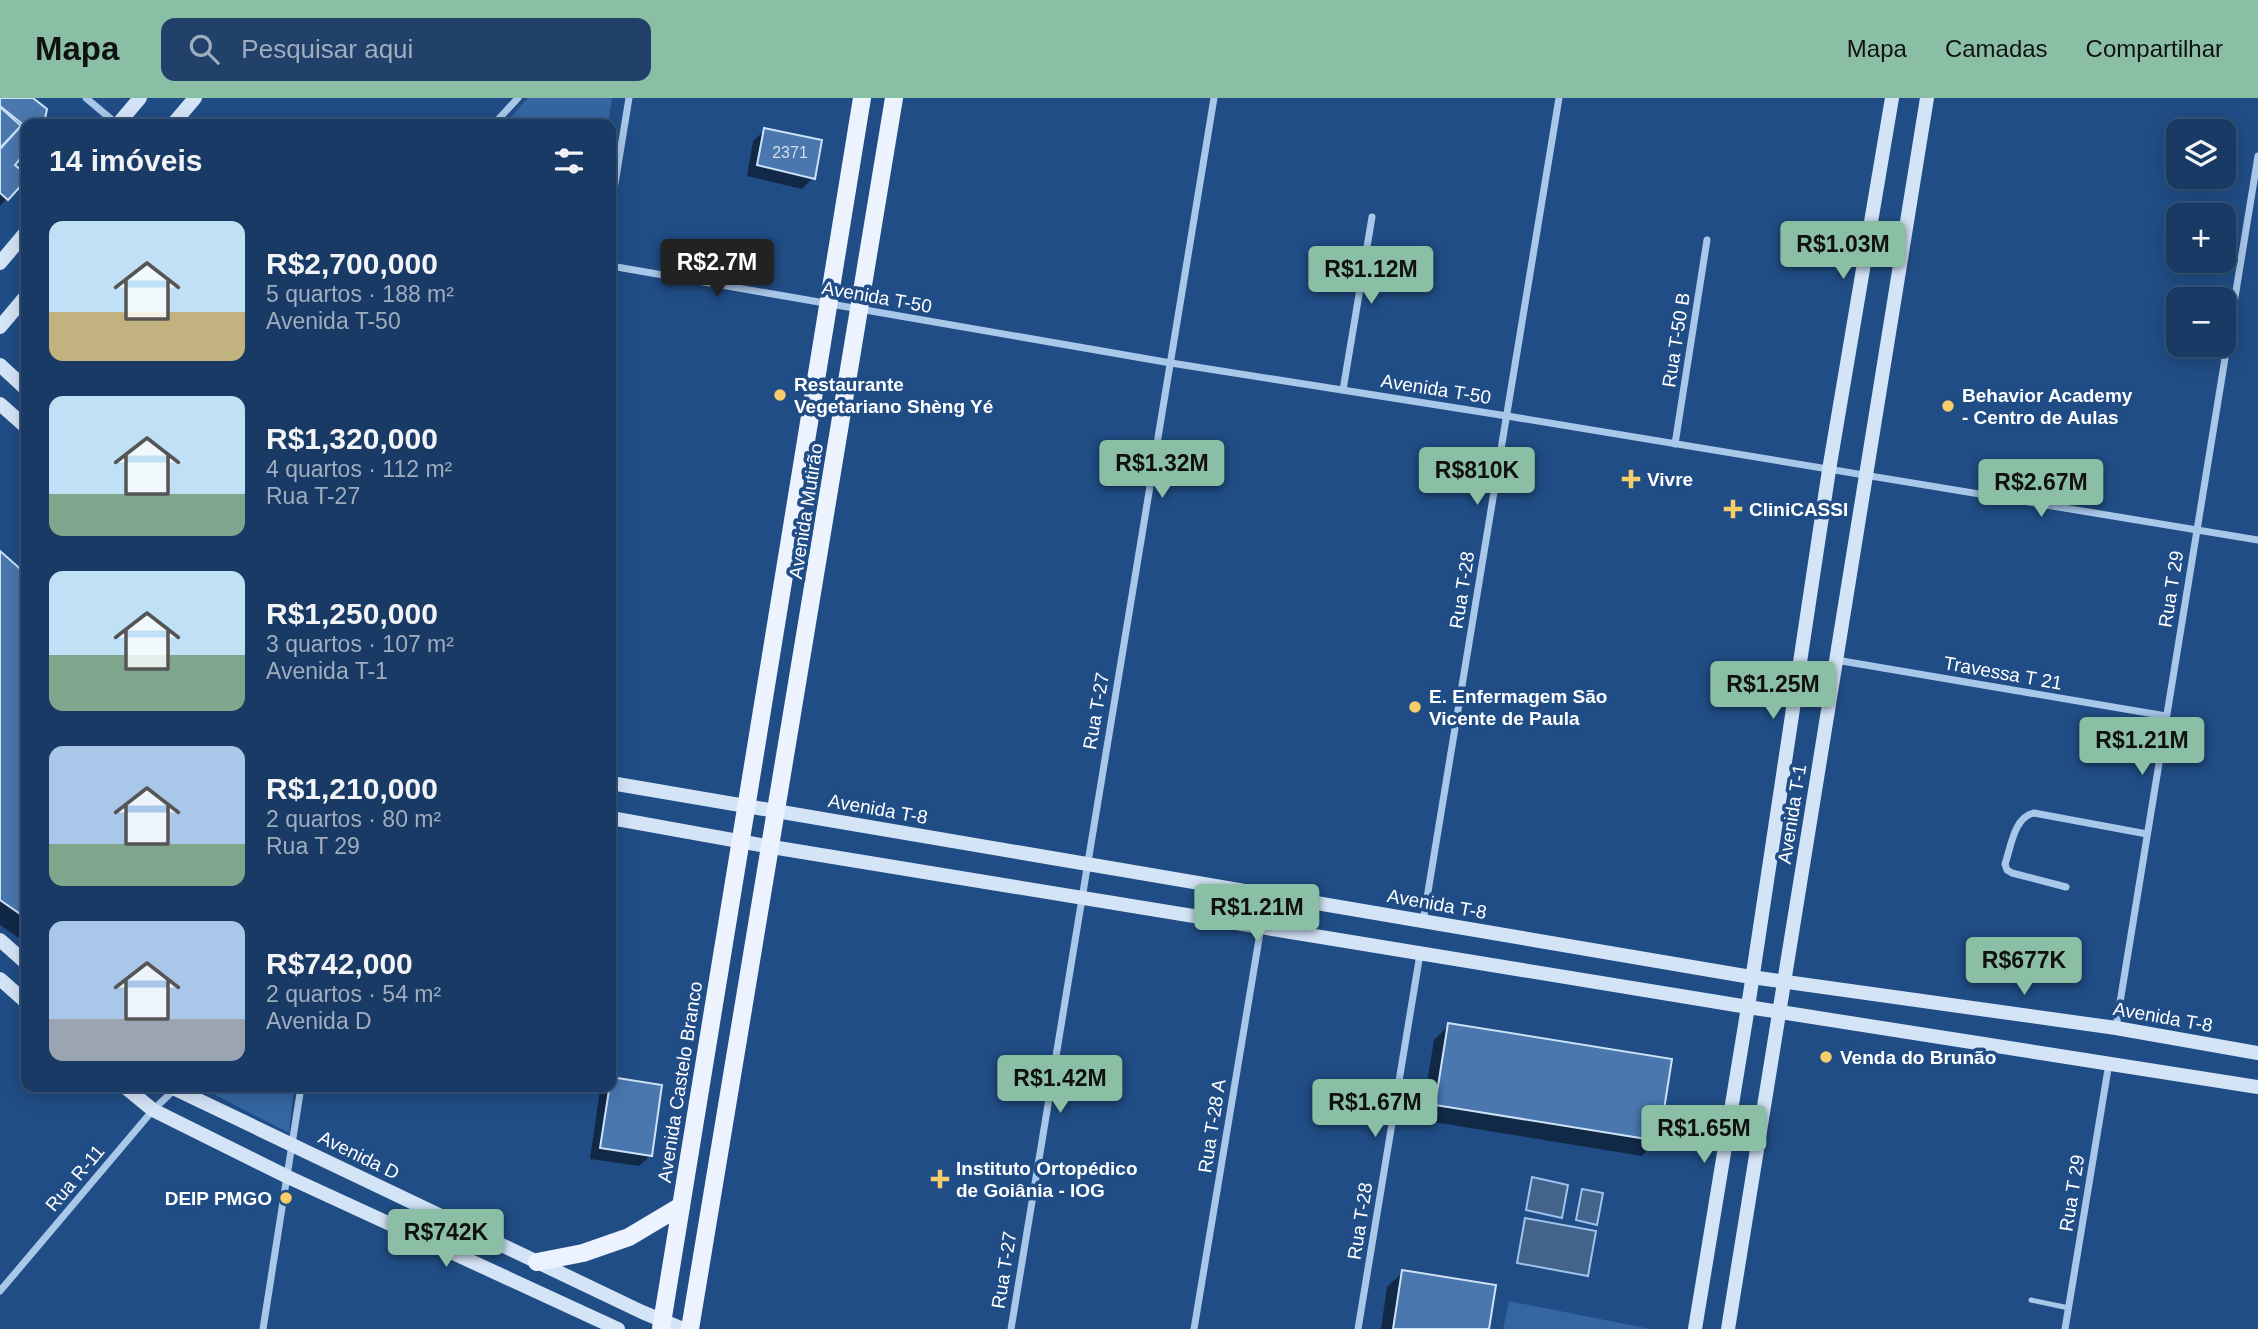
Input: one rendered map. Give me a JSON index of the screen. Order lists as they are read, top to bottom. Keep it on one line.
{"streets":{"main road":["Avenida Mutirão","Avenida T-8","Avenida T-1","Avenida Castelo Branco","Avenida D"],"street":["Avenida T-50","Rua T-50 B","Rua T 29","Rua T-28","Travessa T 21","Rua T-27","Rua T-28 A","Rua R-11"]},"crossings":[["Avenida T-50","Rua T-50 B"],["Avenida T-50","Avenida Mutirão"],["Avenida T-50","Rua T 29"],["Avenida T-50","Rua T-28"],["Avenida T-50","Rua T-27"],["Avenida T-50","Avenida T-1"],["Avenida Mutirão","Avenida T-8"],["Avenida Mutirão","Avenida Castelo Branco"],["Rua T 29","Travessa T 21"],["Rua T 29","Avenida T-8"],["Rua T-28","Avenida T-8"],["Travessa T 21","Avenida T-1"],["Rua T-27","Avenida T-8"],["Avenida T-8","Avenida T-1"],["Avenida Castelo Branco","Avenida D"]],"places":{"other":["Restaurante Vegetariano Shèng Yé","Behavior Academy - Centro de Aulas","E. Enfermagem São Vicente de Paula","Venda do Brunão","DEIP PMGO"],"health":["Vivre","CliniCASSI","Instituto Ortopédico de Goiânia - IOG"]},"house_numbers":["2371"],"page":{"header":"Mapa","search":"Pesquisar aqui","nav":["Mapa","Camadas","Compartilhar"],"map_buttons":["+","−"],"heading":"14 imóveis","list":[{"name":"R$2,700,000","note":"5 quartos · 188 m² · Avenida T-50"},{"name":"R$1,320,000","note":"4 quartos · 112 m² · Rua T-27"},{"name":"R$1,250,000","note":"3 quartos · 107 m² · Avenida T-1"},{"name":"R$1,210,000","note":"2 quartos · 80 m² · Rua T 29"},{"name":"R$742,000","note":"2 quartos · 54 m² · Avenida D"}],"price":["R$1.03M","R$2.7M","R$1.12M","R$1.32M","R$810K","R$2.67M","R$1.25M","R$1.21M","R$1.21M","R$677K","R$1.42M","R$1.67M","R$1.65M","R$742K"]}}
